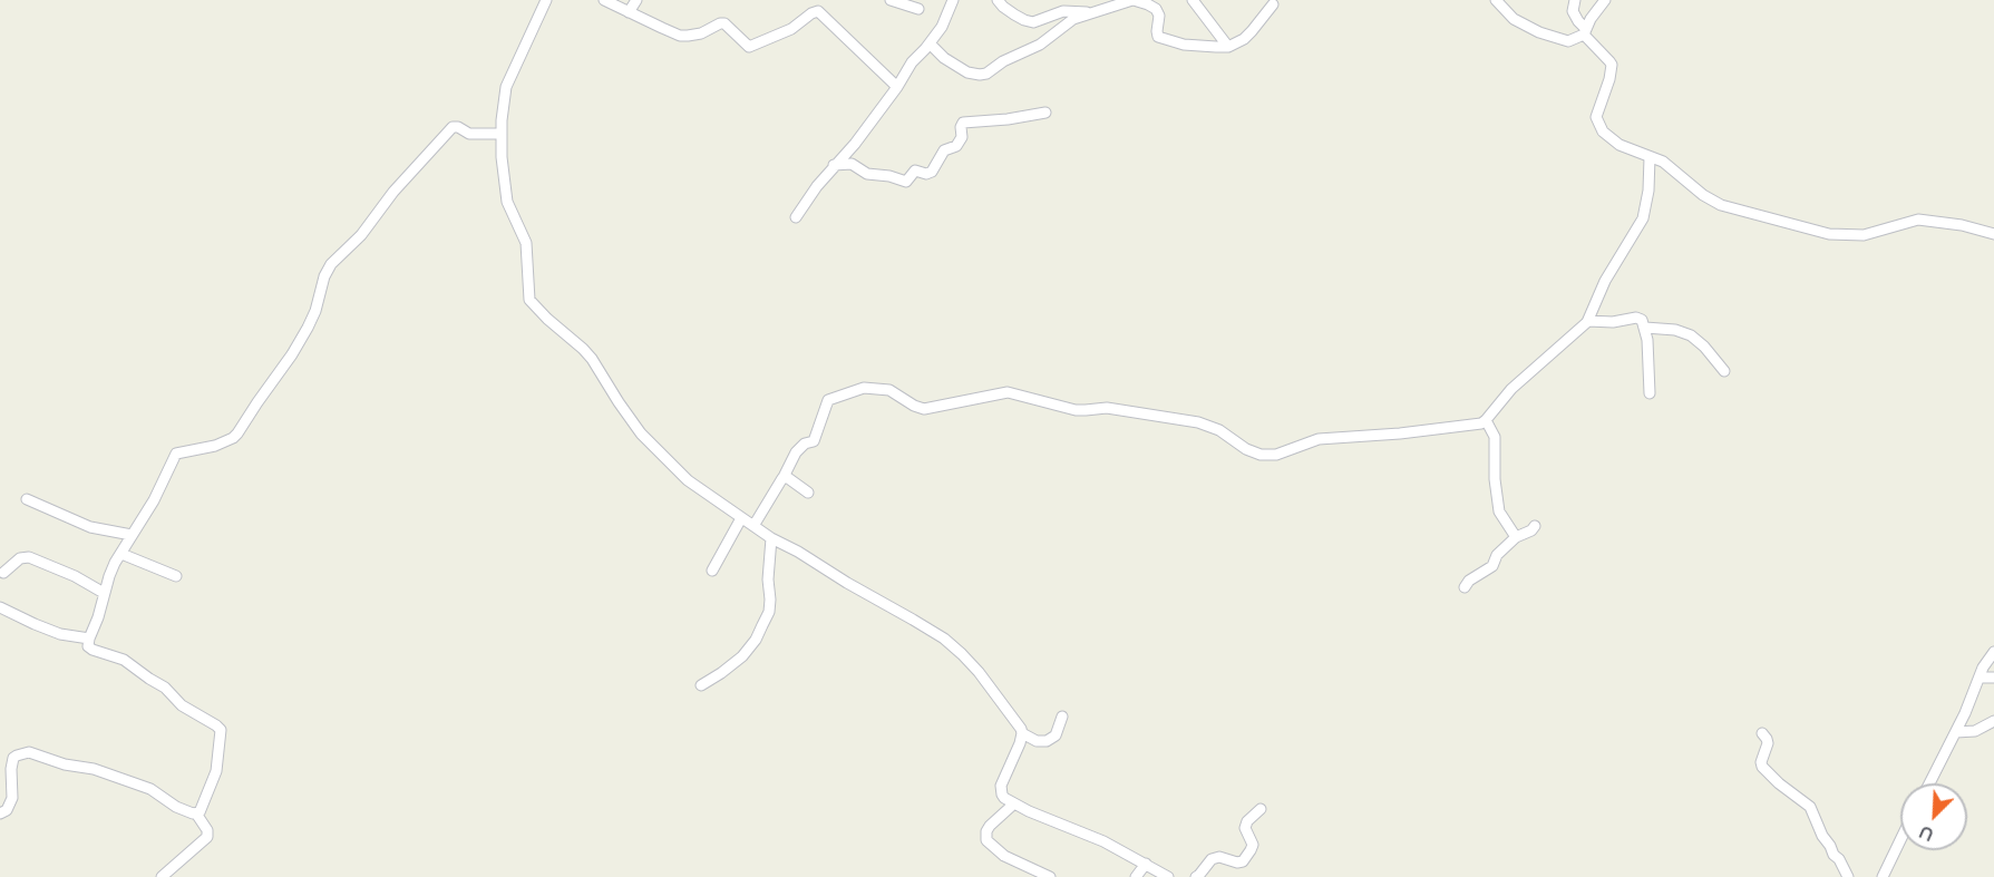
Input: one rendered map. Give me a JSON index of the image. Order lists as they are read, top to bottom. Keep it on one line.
{"north":"bottom left"}
